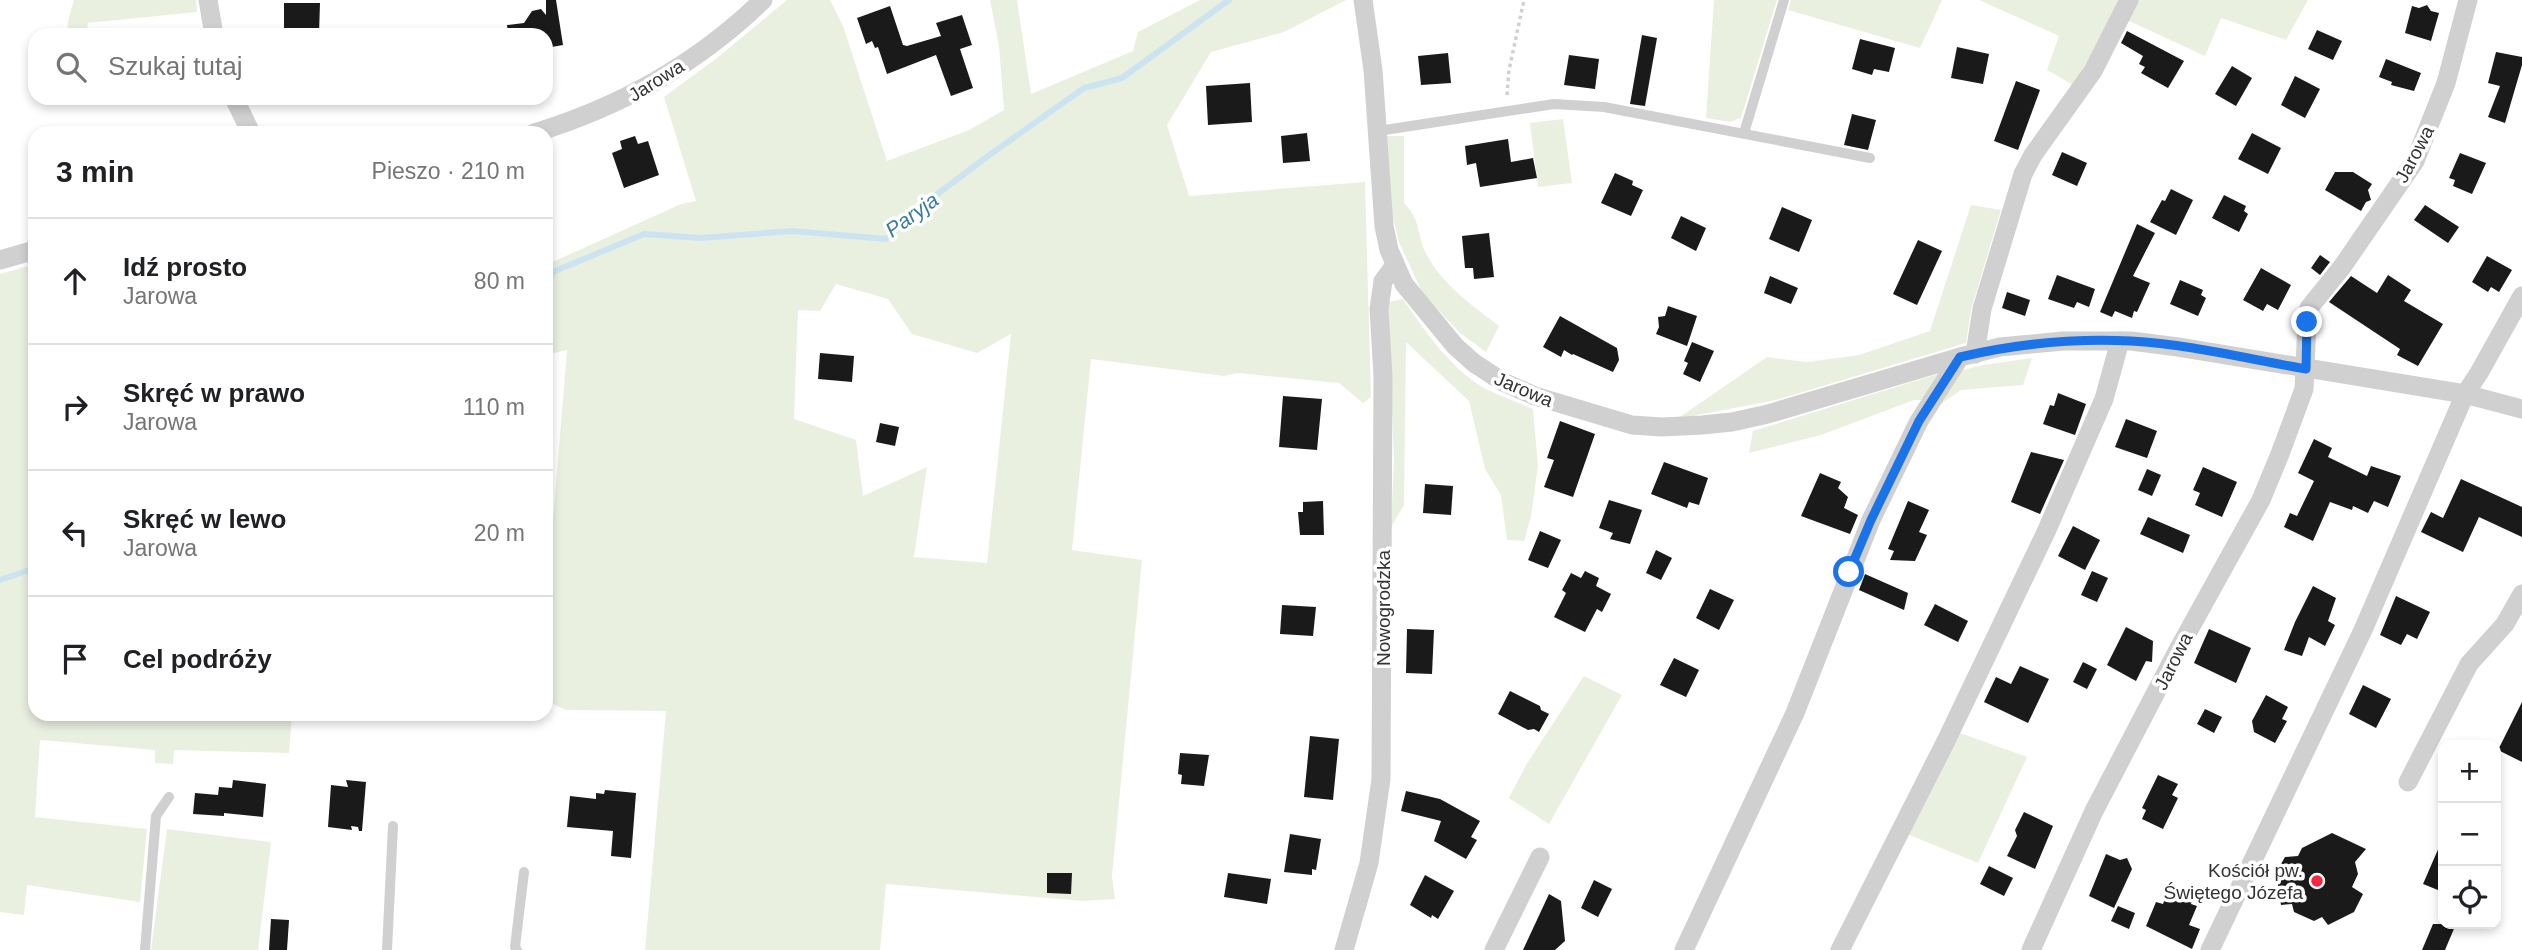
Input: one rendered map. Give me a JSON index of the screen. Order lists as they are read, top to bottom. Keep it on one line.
{"streets":{"street":["Jarowa","Nowogrodzka"]},"crossings":[["Jarowa","Nowogrodzka"]],"water":["Paryja"],"places":["Kościół pw. Świętego Józefa"],"page":{"search":"Szukaj tutaj","heading":["3 min","Pieszo · 210 m"],"list":[["Idź prosto","Jarowa","80 m"],["Skręć w prawo","Jarowa","110 m"],["Skręć w lewo","Jarowa","20 m"],"Cel podróży"],"map_buttons":["+","−"]}}
